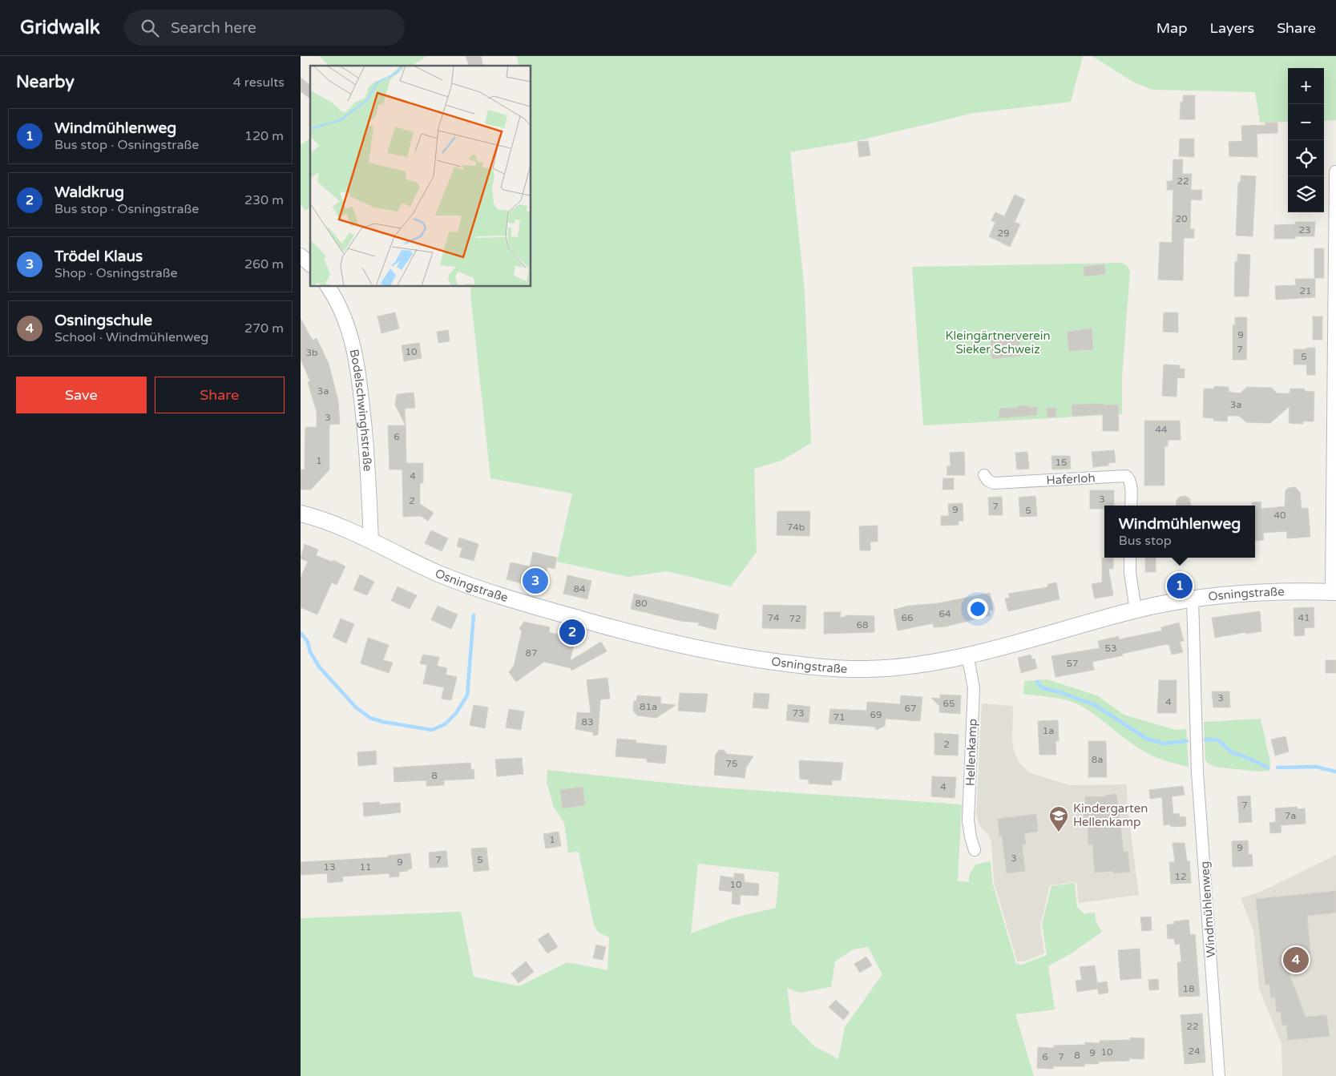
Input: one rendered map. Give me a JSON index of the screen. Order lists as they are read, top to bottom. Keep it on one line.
{"streets":{"main road":["Osningstraße"],"street":["Bodelschwinghstraße","Haferloh","Hellenkamp","Windmühlenweg"]},"crossings":[["Bodelschwinghstraße","Osningstraße"],["Osningstraße","Hellenkamp"],["Osningstraße","Windmühlenweg"]],"parks":["Kleingärtnerverein Sieker Schweiz"],"places":{"school or university":["Kindergarten Hellenkamp"]},"house_numbers":["22","20","23","29","21","9","7","10","3b","5","3a","3a","3","44","6","1","15","4","3","2","7","9","5","40","74b","84","80","64","74","66","41","72","68","53","87","57","3","4","65","81a","67","73","69","71","83","1a","2","8a","75","8","4","7","7a","1","9","3","7","5","9","13","11","12","10","18","22","24","10","9","8","6","7"],"page":{"header":"Gridwalk","search":"Search here","nav":["Map","Layers","Share"],"heading":["Nearby","4 results"],"map_buttons":["+","−"],"list":[{"mark":"1","name":"Windmühlenweg","note":"Bus stop · Osningstraße","value":"120 m"},{"mark":"2","name":"Waldkrug","note":"Bus stop · Osningstraße","value":"230 m"},{"mark":"3","name":"Trödel Klaus","note":"Shop · Osningstraße","value":"260 m"},{"mark":"4","name":"Osningschule","note":"School · Windmühlenweg","value":"270 m"}],"buttons":["Save","Share"],"popup":["Windmühlenweg","Bus stop"],"pins":["3","1","2","4"]}}
